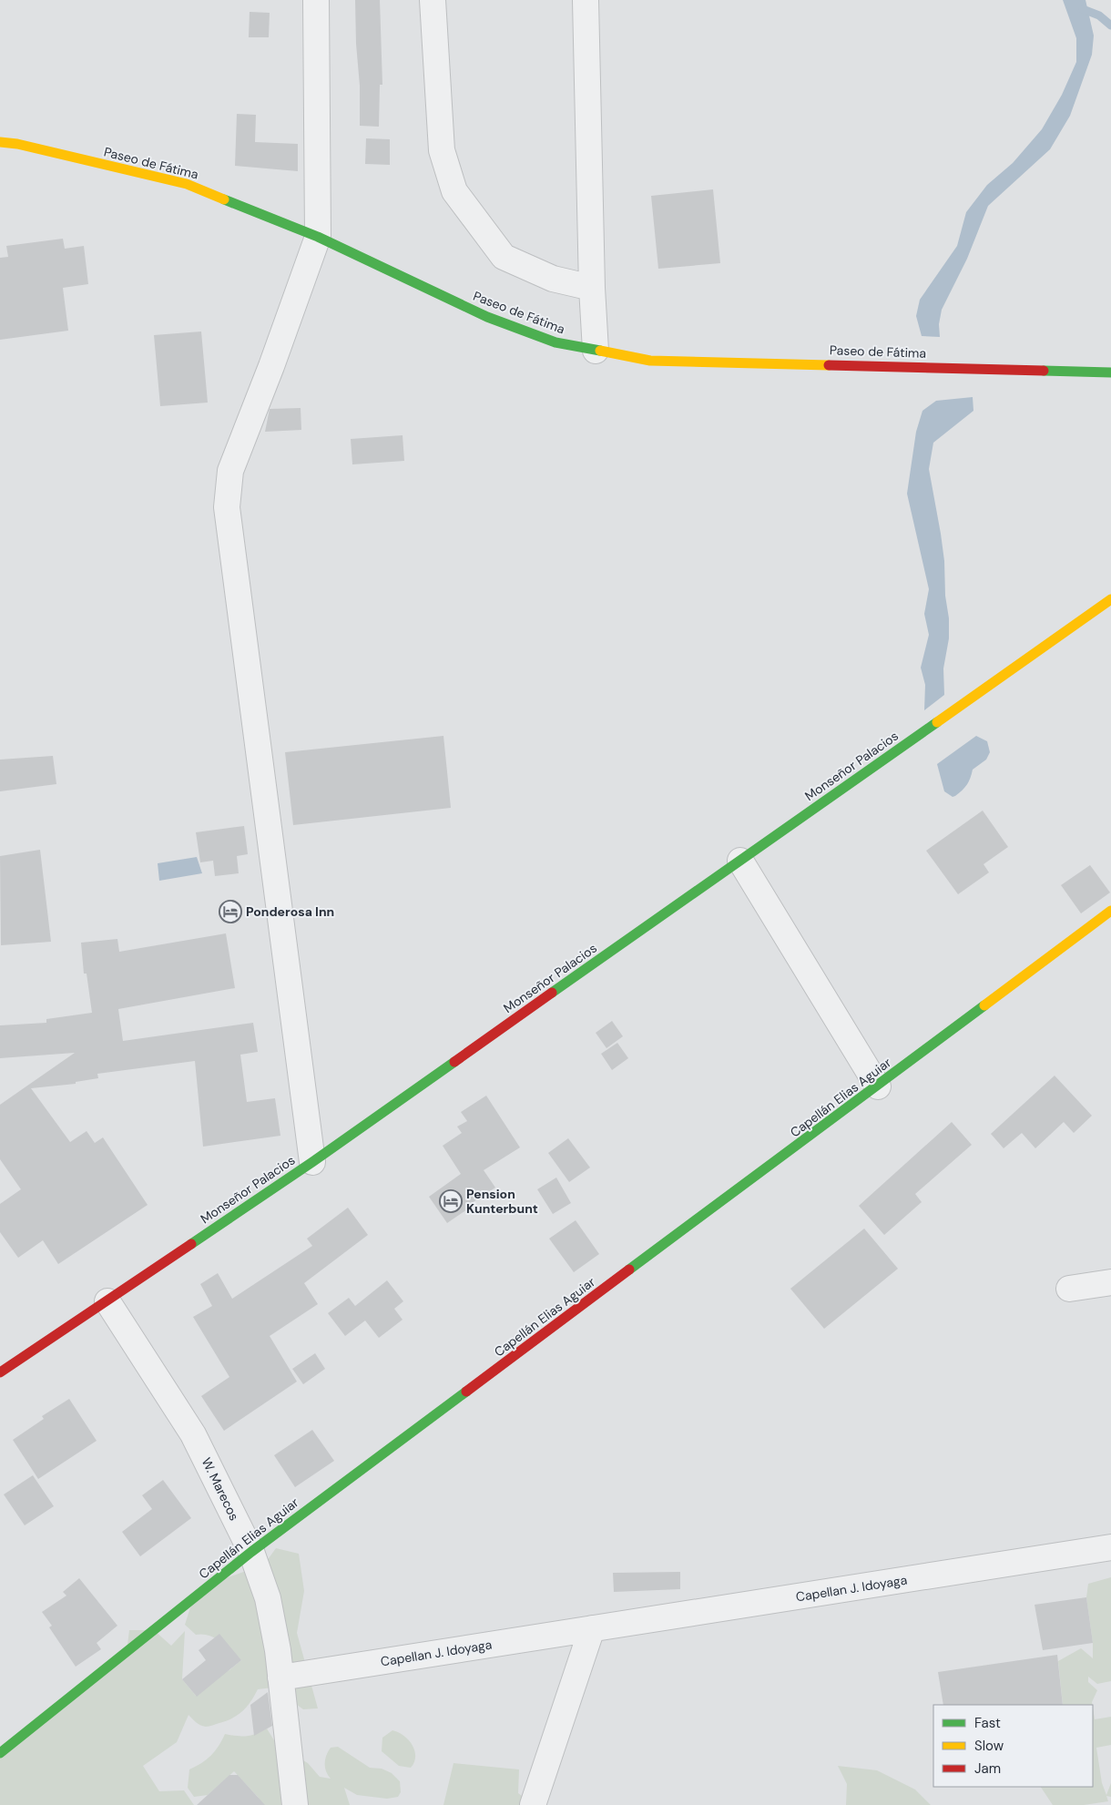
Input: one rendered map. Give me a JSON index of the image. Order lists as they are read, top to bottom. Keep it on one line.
{"streets":{"street":["Paseo de Fátima","Monseñor Palacios","Capellán Elias Aguiar","W. Marecos","Capellan J. Idoyaga"]},"crossings":[["Monseñor Palacios","W. Marecos"],["Capellán Elias Aguiar","W. Marecos"],["W. Marecos","Capellan J. Idoyaga"]],"places":{"hotel":["Ponderosa Inn","Pension Kunterbunt"]},"legend":["Fast","Slow","Jam"]}
